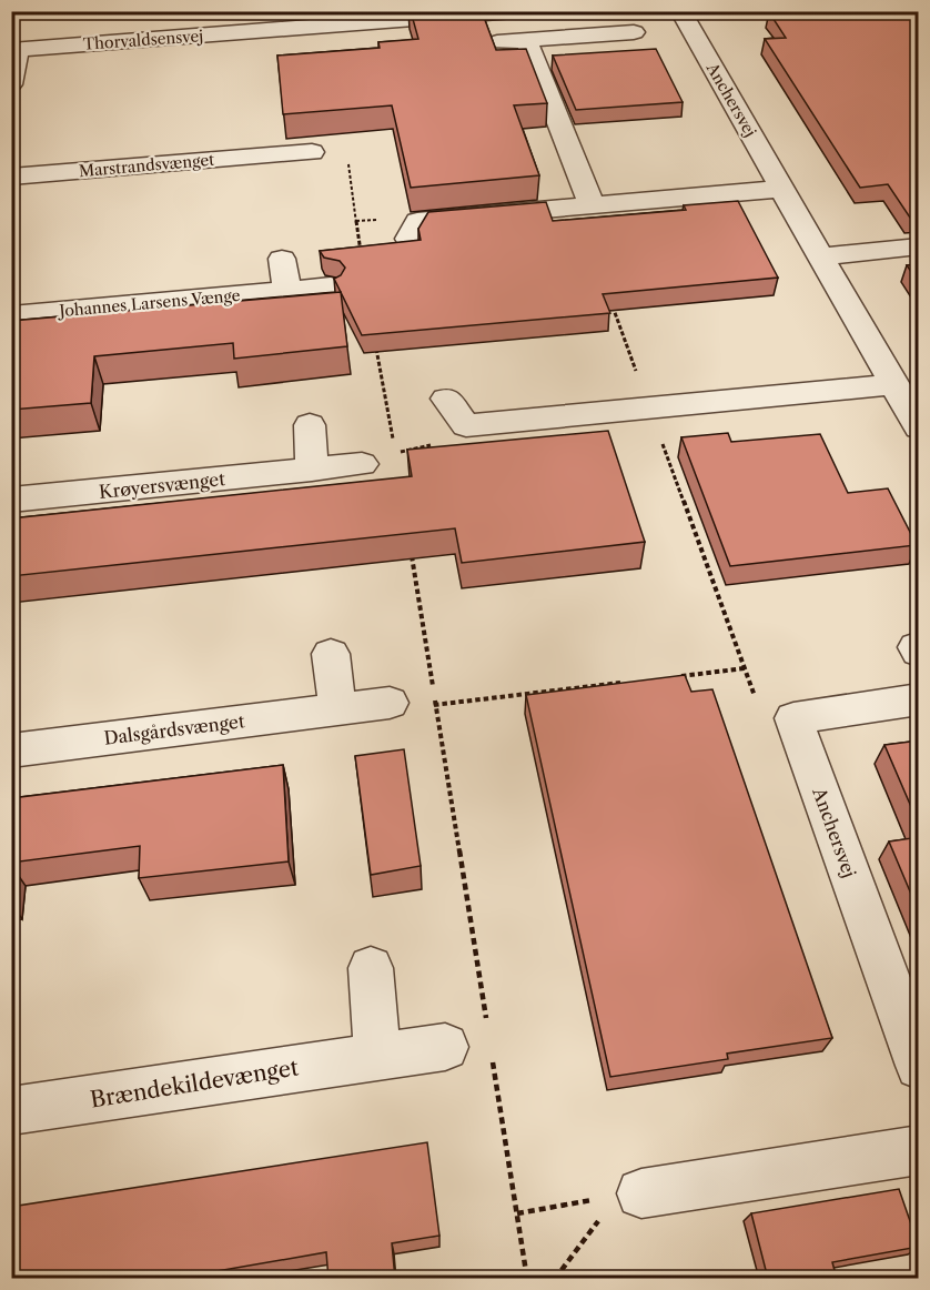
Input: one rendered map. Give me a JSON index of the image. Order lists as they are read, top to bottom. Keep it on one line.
{"streets":{"street":["Thorvaldsensvej","Anchersvej","Marstrandsvænget","Johannes Larsens Vænge","Krøyersvænget","Dalsgårdsvænget","Brændekildevænget"]}}
